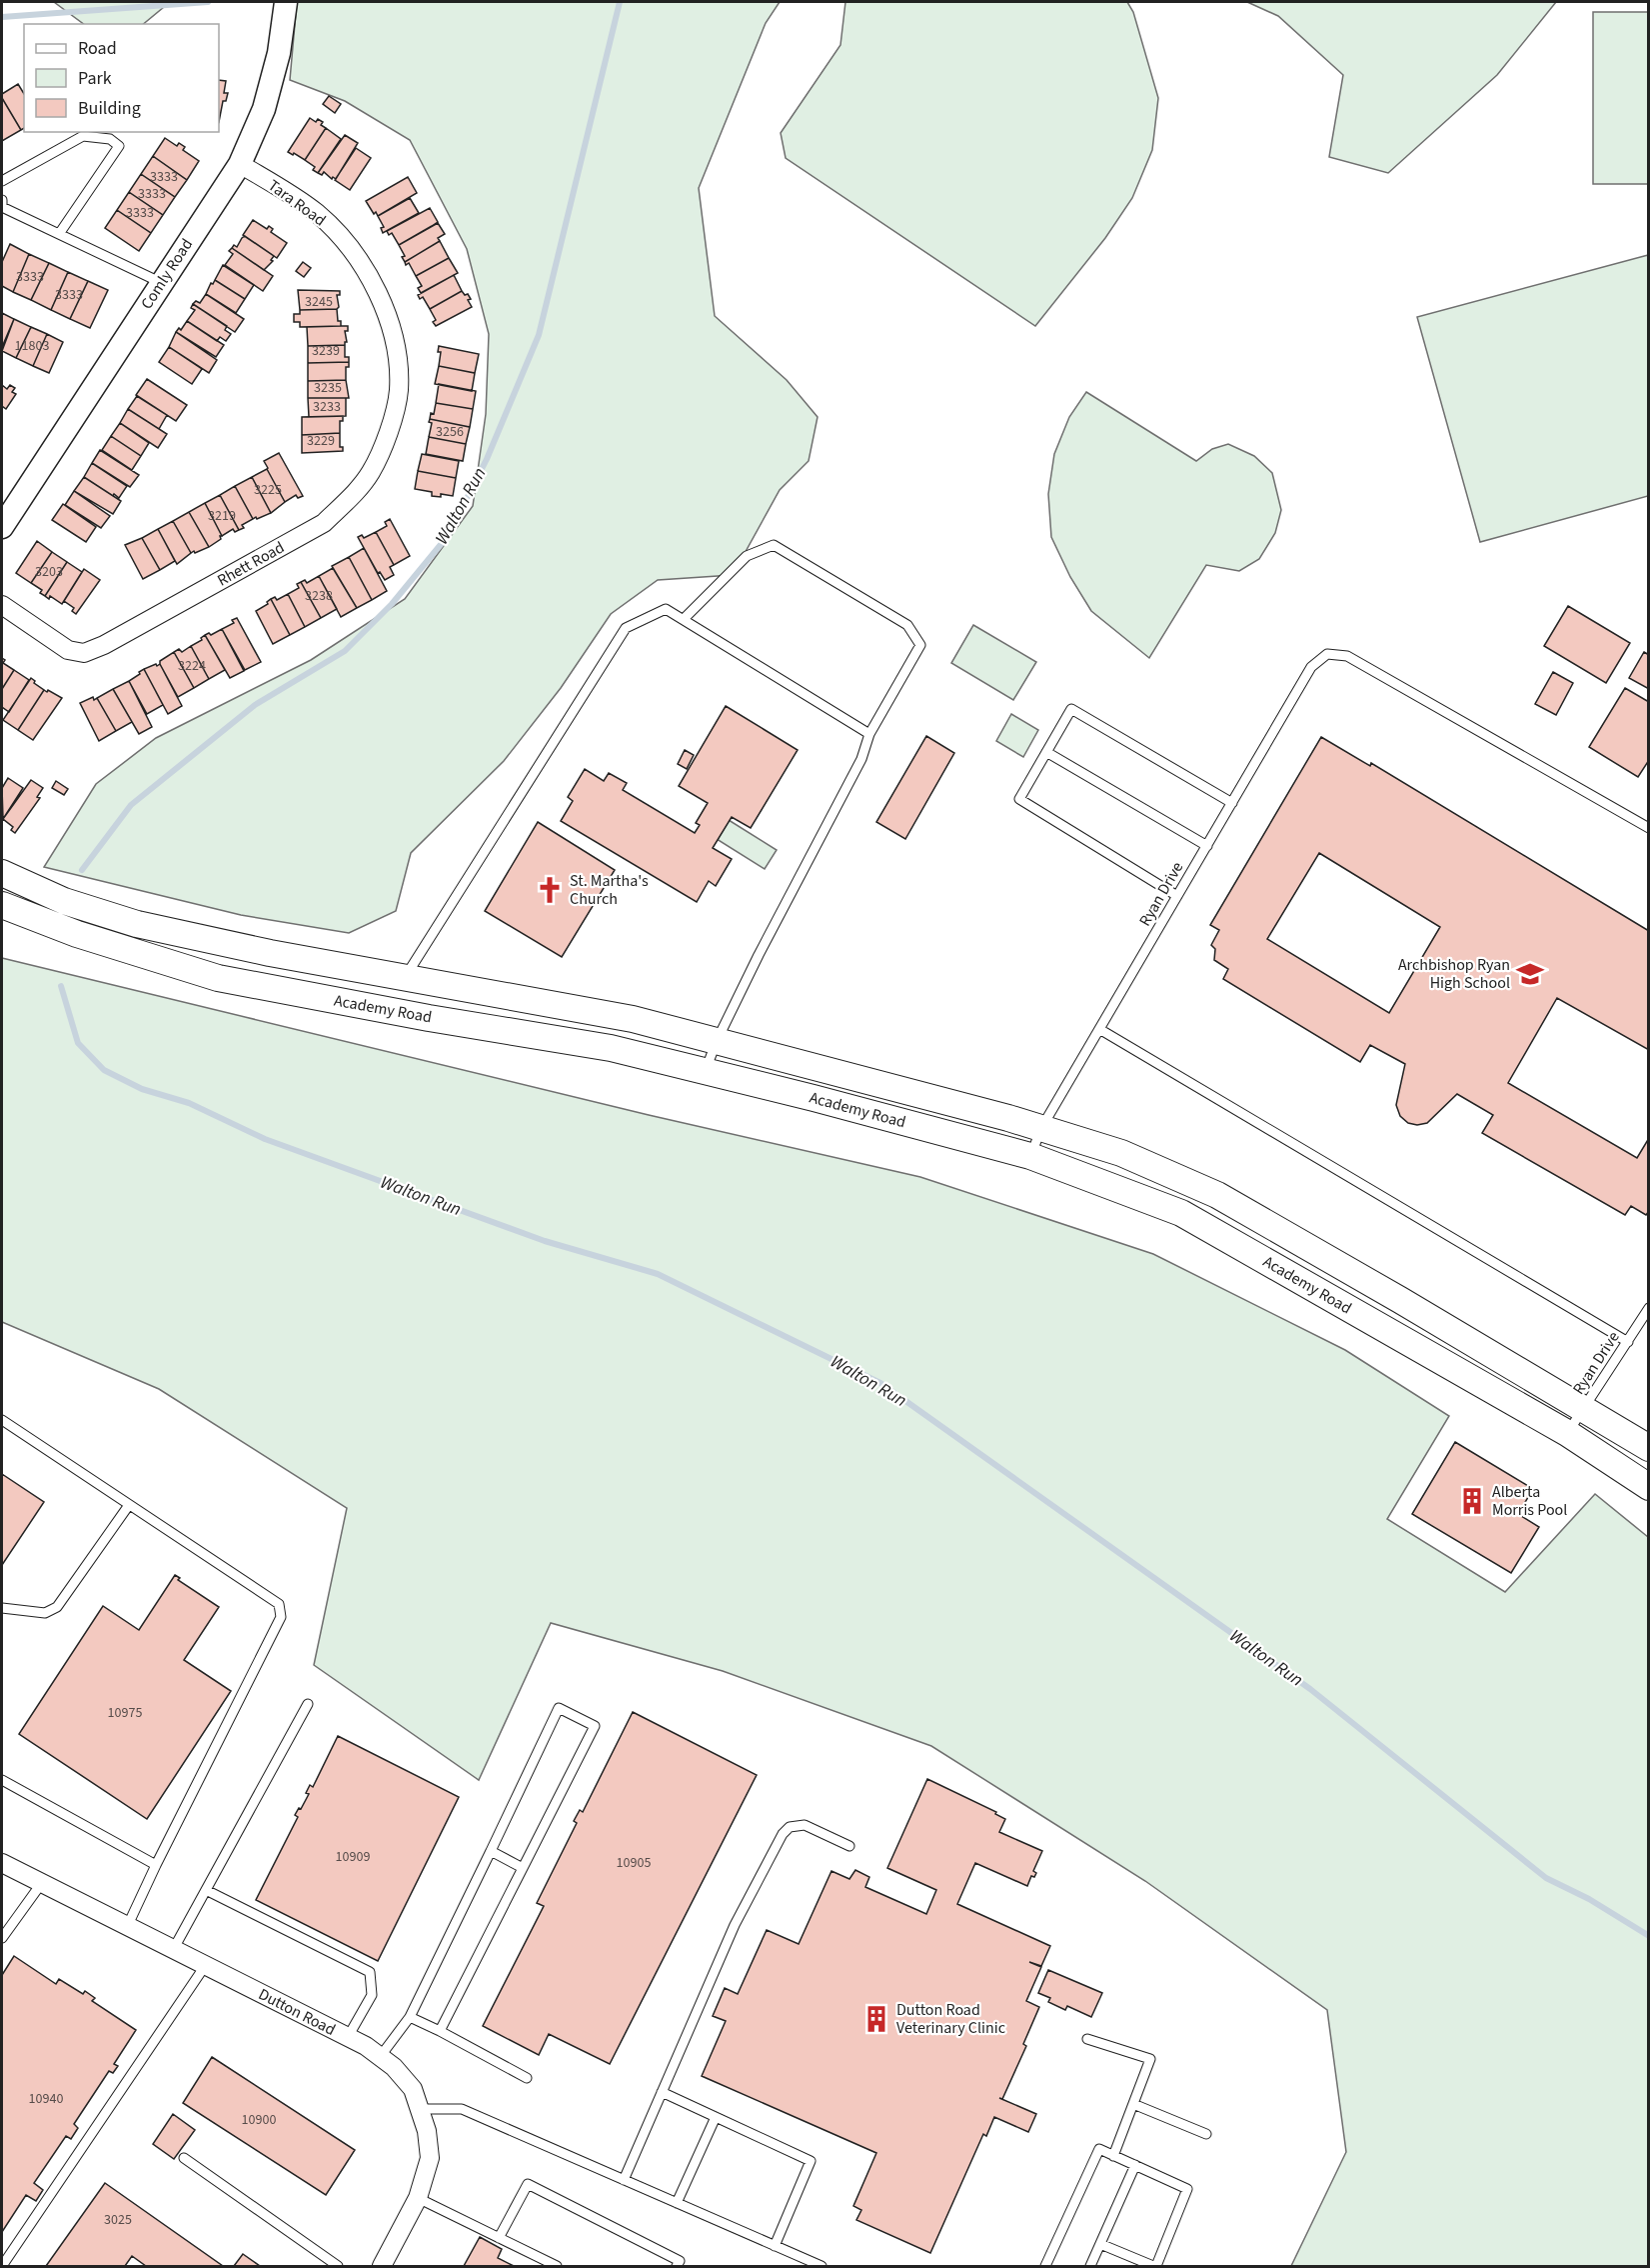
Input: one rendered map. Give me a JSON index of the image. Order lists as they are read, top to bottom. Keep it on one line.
{"streets":{"main road":["Academy Road"],"street":["Tara Road","Comly Road","Rhett Road","Dutton Road"],"lane":["Ryan Drive"]},"crossings":[["Tara Road","Comly Road"],["Tara Road","Rhett Road"],["Ryan Drive","Academy Road"]],"water":["Walton Run"],"places":{"church":["St. Martha's Church"],"school or university":["Archbishop Ryan High School"],"building":["Alberta Morris Pool","Dutton Road Veterinary Clinic"]},"house_numbers":["3333","3333","3333","3333","3333","3245","11803","3239","3235","3233","3256","3229","3225","3219","3203","3238","3224","10975","10909","10905","10940","10900","3025"],"legend":["Road","Park","Building"]}
